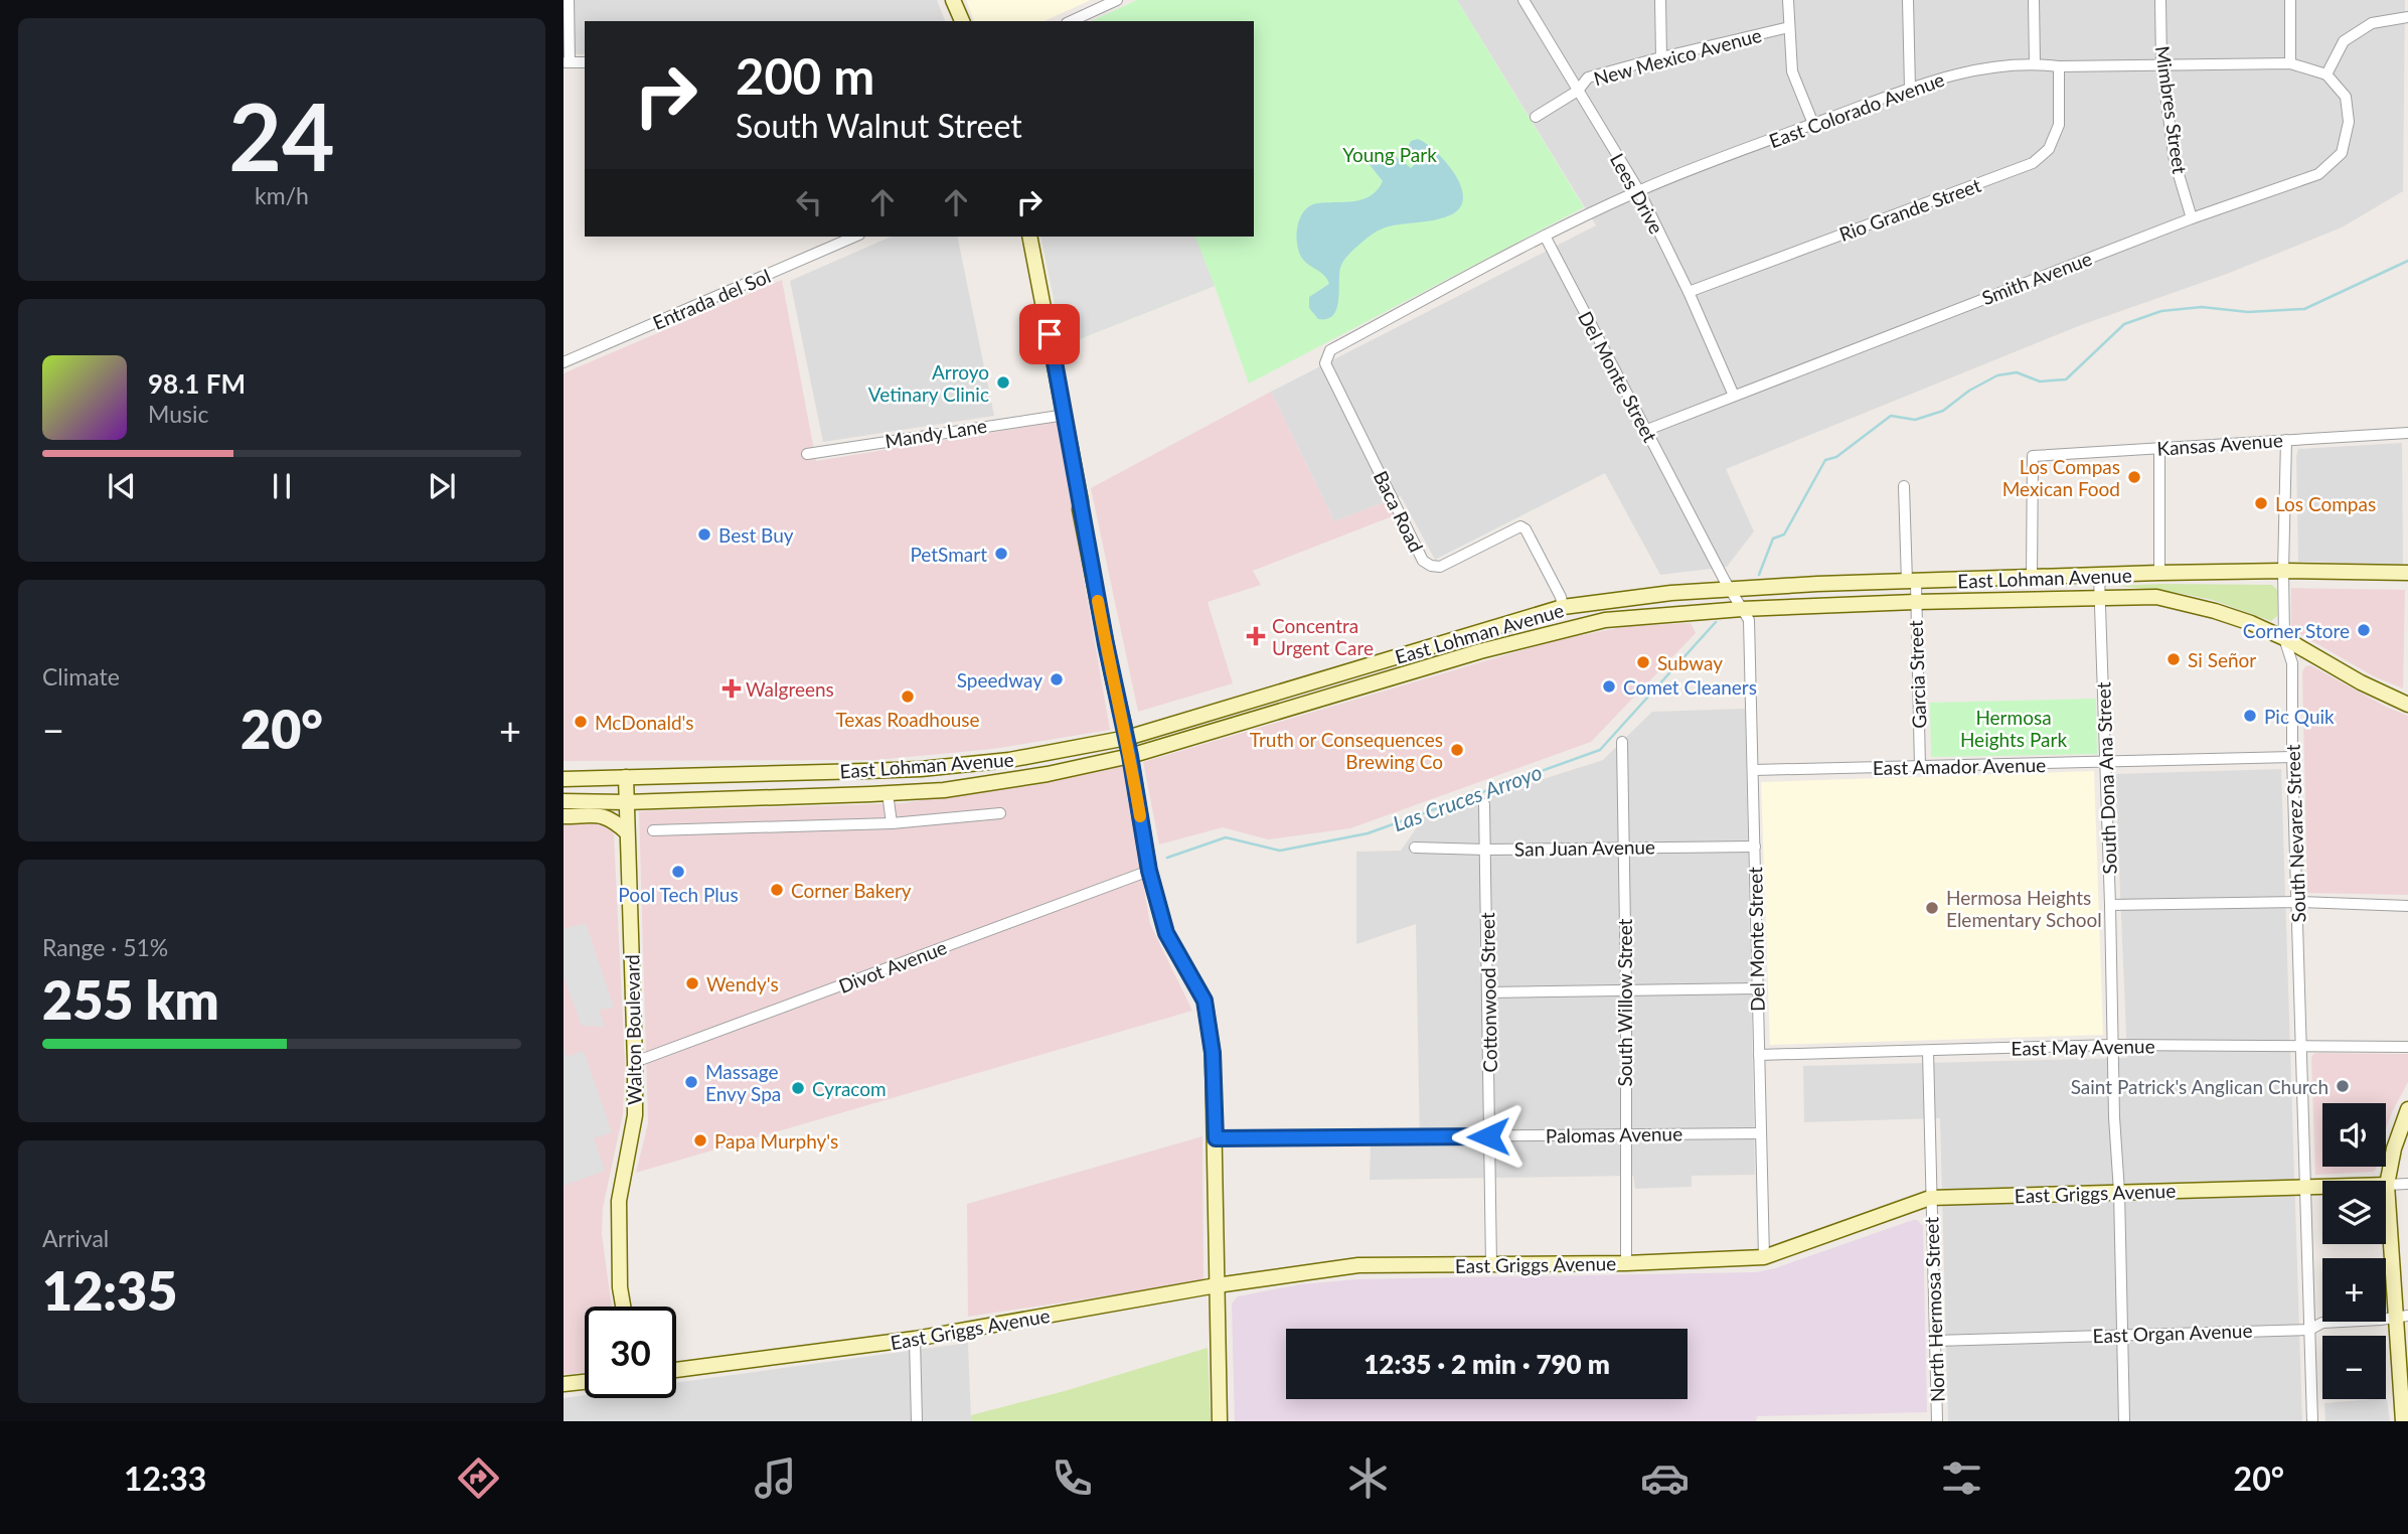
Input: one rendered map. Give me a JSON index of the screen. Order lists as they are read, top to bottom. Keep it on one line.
{"streets":{"main road":["East Lohman Avenue","Walton Boulevard","East Griggs Avenue"],"street":["New Mexico Avenue","East Colorado Avenue","Mimbres Street","Lees Drive","Rio Grande Street","Smith Avenue","Entrada del Sol","Del Monte Street","Mandy Lane","Kansas Avenue","Baca Road","Garcia Street","East Amador Avenue","South Dona Ana Street","South Nevarez Street","San Juan Avenue","Divot Avenue","Cottonwood Street","South Willow Street","East May Avenue","Palomas Avenue","North Hermosa Street","East Organ Avenue"]},"crossings":[["New Mexico Avenue","Lees Drive"],["East Colorado Avenue","Mimbres Street"],["East Colorado Avenue","Lees Drive"],["East Colorado Avenue","Rio Grande Street"],["East Colorado Avenue","Smith Avenue"],["East Colorado Avenue","Del Monte Street"],["East Colorado Avenue","Baca Road"],["Mimbres Street","Smith Avenue"],["Lees Drive","Rio Grande Street"],["Lees Drive","Smith Avenue"],["Smith Avenue","Del Monte Street"],["Del Monte Street","East Lohman Avenue"],["Del Monte Street","East Amador Avenue"],["Del Monte Street","San Juan Avenue"],["Del Monte Street","East May Avenue"],["Del Monte Street","Palomas Avenue"],["Del Monte Street","East Griggs Avenue"],["Kansas Avenue","East Lohman Avenue"],["Kansas Avenue","South Nevarez Street"],["Baca Road","East Lohman Avenue"],["East Lohman Avenue","Garcia Street"],["East Lohman Avenue","South Dona Ana Street"],["East Lohman Avenue","South Nevarez Street"],["East Lohman Avenue","Walton Boulevard"],["Garcia Street","East Amador Avenue"],["East Amador Avenue","South Dona Ana Street"],["East Amador Avenue","South Nevarez Street"],["South Dona Ana Street","East May Avenue"],["South Dona Ana Street","East Griggs Avenue"],["South Dona Ana Street","East Organ Avenue"],["South Nevarez Street","East May Avenue"],["South Nevarez Street","East Griggs Avenue"],["South Nevarez Street","East Organ Avenue"],["San Juan Avenue","Cottonwood Street"],["San Juan Avenue","South Willow Street"],["Divot Avenue","Walton Boulevard"],["Cottonwood Street","Palomas Avenue"],["Cottonwood Street","East Griggs Avenue"],["South Willow Street","Palomas Avenue"],["South Willow Street","East Griggs Avenue"],["East May Avenue","North Hermosa Street"],["East Griggs Avenue","North Hermosa Street"],["North Hermosa Street","East Organ Avenue"]],"water":["Las Cruces Arroyo"],"parks":["Young Park","Hermosa Heights Park"],"places":{"other":["Arroyo Vetinary Clinic","Los Compas Mexican Food","Los Compas","Best Buy","PetSmart","Corner Store","Si Señor","Subway","Speedway","Comet Cleaners","Texas Roadhouse","Pic Quik","McDonald's","Truth or Consequences Brewing Co","Pool Tech Plus","Corner Bakery","Hermosa Heights Elementary School","Wendy's","Massage Envy Spa","Saint Patrick's Anglican Church","Cyracom","Papa Murphy's"],"health":["Concentra Urgent Care","Walgreens"]},"page":{"tile":[["24","km/h"],"Climate",["Range · 51%","255 km"],["Arrival","12:35"]],"turn":["200 m","South Walnut Street"],"song":["98.1 FM","Music"],"heat":["−","20°","+"],"map_buttons":["+","−"],"limit":"30","trip":"12:35 · 2 min · 790 m","tabs":["12:33","20°"]}}
